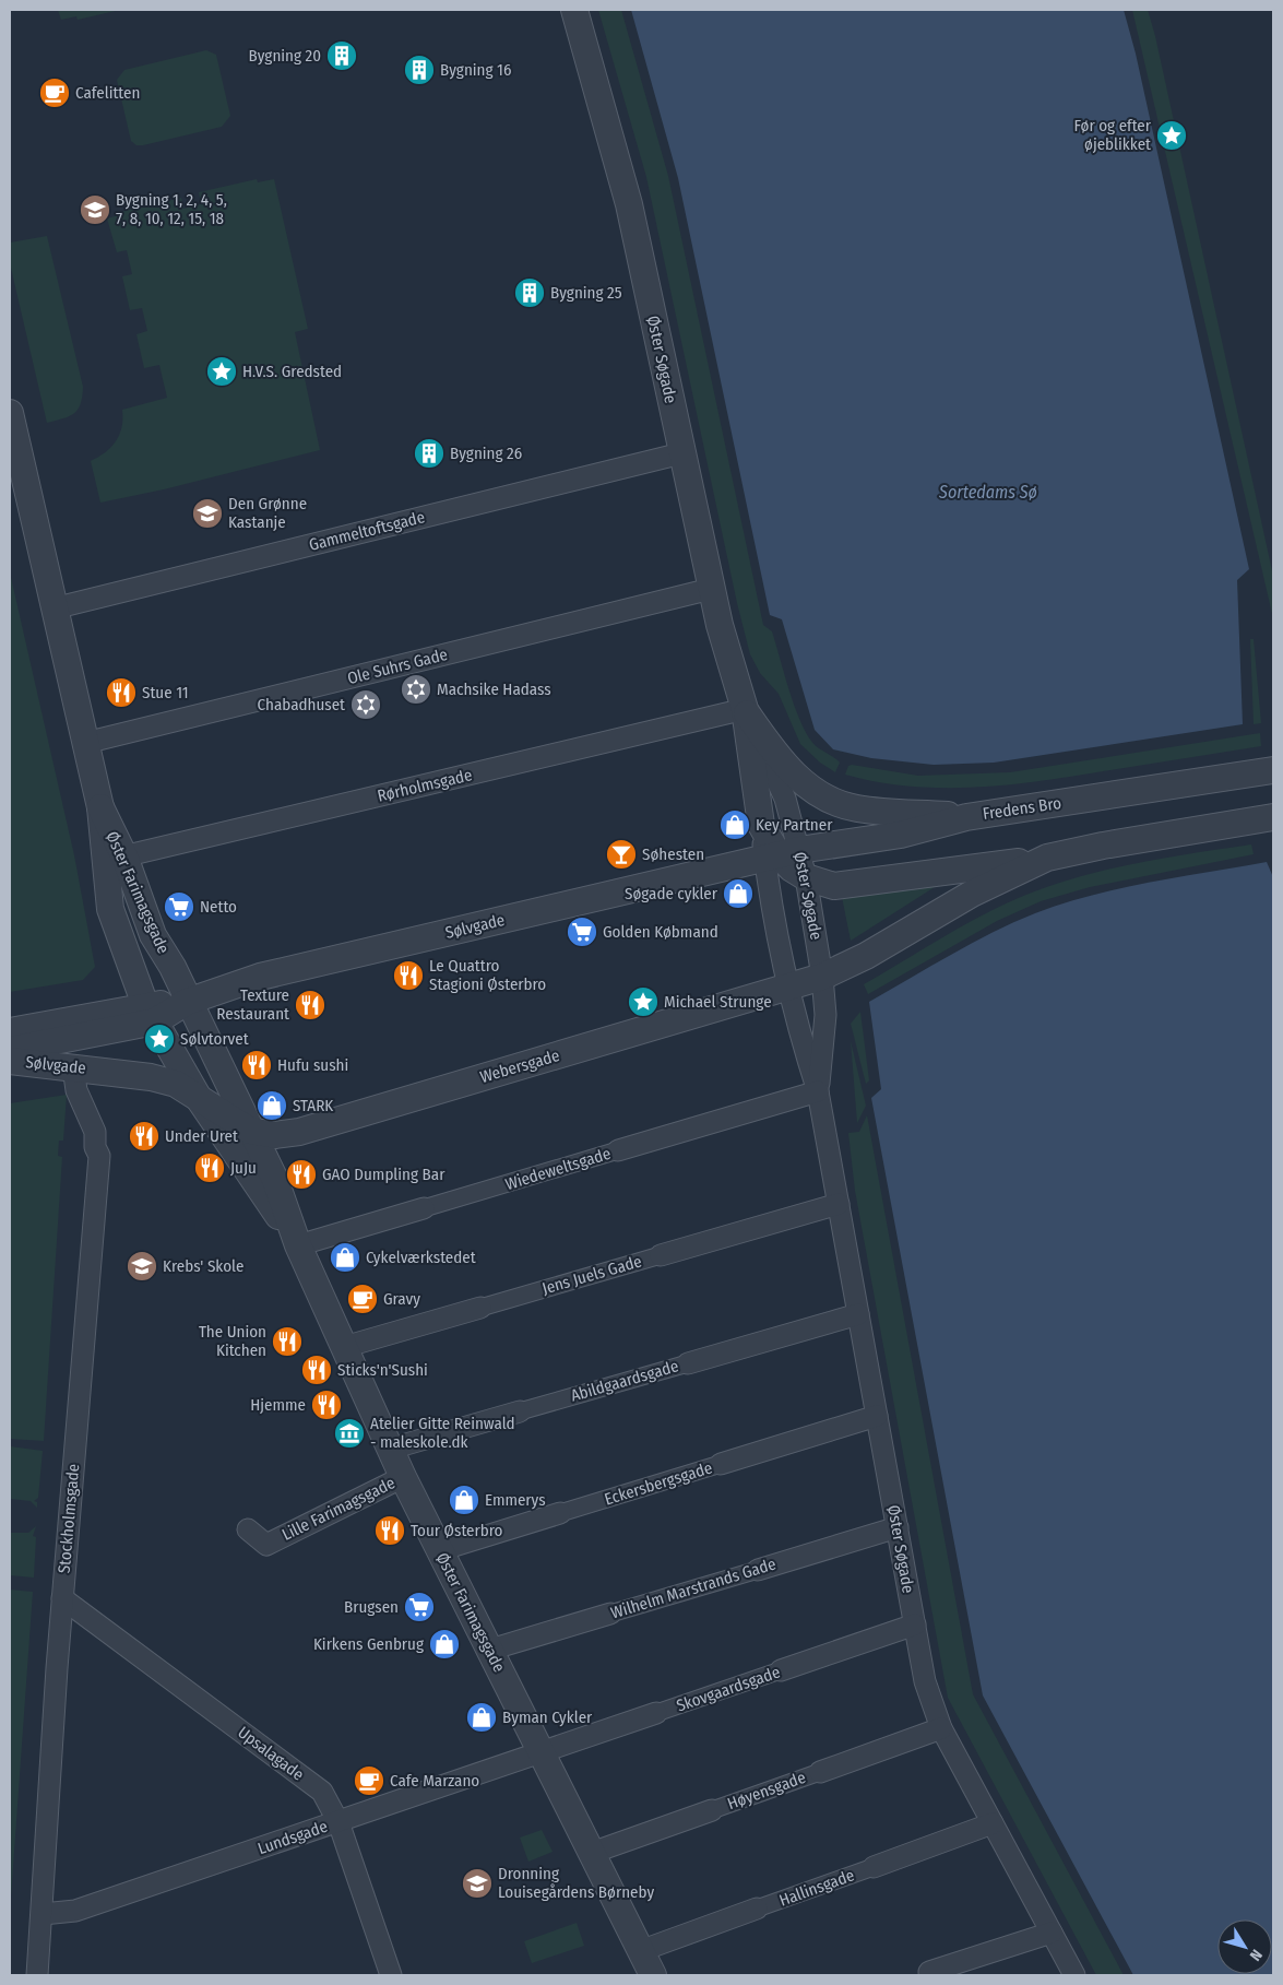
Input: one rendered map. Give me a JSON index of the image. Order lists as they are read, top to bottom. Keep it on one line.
{"streets":{"street":["Øster Søgade","Gammeltoftsgade","Ole Suhrs Gade","Rørholmsgade","Fredens Bro","Øster Farimagsgade","Sølvgade","Webersgade","Wiedeweltsgade","Jens Juels Gade","Abildgaardsgade","Eckersbergsgade","Lille Farimagsgade","Stockholmsgade","Wilhelm Marstrands Gade","Skovgaardsgade","Upsalagade","Høyensgade","Lundsgade","Hallinsgade"]},"crossings":[["Øster Søgade","Gammeltoftsgade"],["Øster Søgade","Ole Suhrs Gade"],["Øster Søgade","Rørholmsgade"],["Øster Søgade","Fredens Bro"],["Øster Søgade","Sølvgade"],["Øster Søgade","Webersgade"],["Øster Søgade","Wiedeweltsgade"],["Øster Søgade","Jens Juels Gade"],["Øster Søgade","Abildgaardsgade"],["Øster Søgade","Eckersbergsgade"],["Øster Søgade","Wilhelm Marstrands Gade"],["Øster Søgade","Skovgaardsgade"],["Øster Søgade","Høyensgade"],["Øster Søgade","Hallinsgade"],["Gammeltoftsgade","Øster Farimagsgade"],["Ole Suhrs Gade","Øster Farimagsgade"],["Rørholmsgade","Øster Farimagsgade"],["Fredens Bro","Sølvgade"],["Øster Farimagsgade","Sølvgade"],["Øster Farimagsgade","Webersgade"],["Øster Farimagsgade","Wiedeweltsgade"],["Øster Farimagsgade","Jens Juels Gade"],["Øster Farimagsgade","Abildgaardsgade"],["Øster Farimagsgade","Eckersbergsgade"],["Øster Farimagsgade","Lille Farimagsgade"],["Øster Farimagsgade","Wilhelm Marstrands Gade"],["Øster Farimagsgade","Skovgaardsgade"],["Øster Farimagsgade","Høyensgade"],["Øster Farimagsgade","Lundsgade"],["Øster Farimagsgade","Hallinsgade"],["Sølvgade","Webersgade"],["Sølvgade","Stockholmsgade"],["Stockholmsgade","Upsalagade"],["Stockholmsgade","Lundsgade"],["Skovgaardsgade","Lundsgade"],["Upsalagade","Lundsgade"]],"water":["Sortedams Sø"],"places":{"building":["Bygning 20","Bygning 16","Bygning 25","Bygning 26"],"cafe":["Cafelitten","Gravy","Cafe Marzano"],"place":["Før og efter øjeblikket","H.V.S. Gredsted","Michael Strunge","Sølvtorvet"],"school or university":["Bygning 1, 2, 4, 5, 7, 8, 10, 12, 15, 18","Den Grønne Kastanje","Krebs' Skole","Dronning Louisegårdens Børneby"],"synagogue":["Machsike Hadass","Chabadhuset"],"restaurant":["Stue 11","Le Quattro Stagioni Østerbro","Texture Restaurant","Hufu sushi","Under Uret","JuJu","GAO Dumpling Bar","The Union Kitchen","Sticks'n'Sushi","Hjemme","Tour Østerbro"],"shop":["Key Partner","Søgade cykler","STARK","Cykelværkstedet","Emmerys","Kirkens Genbrug","Byman Cykler"],"bar":["Søhesten"],"supermarket":["Netto","Golden Købmand","Brugsen"],"museum":["Atelier Gitte Reinwald - maleskole.dk"]},"north":"bottom right"}
